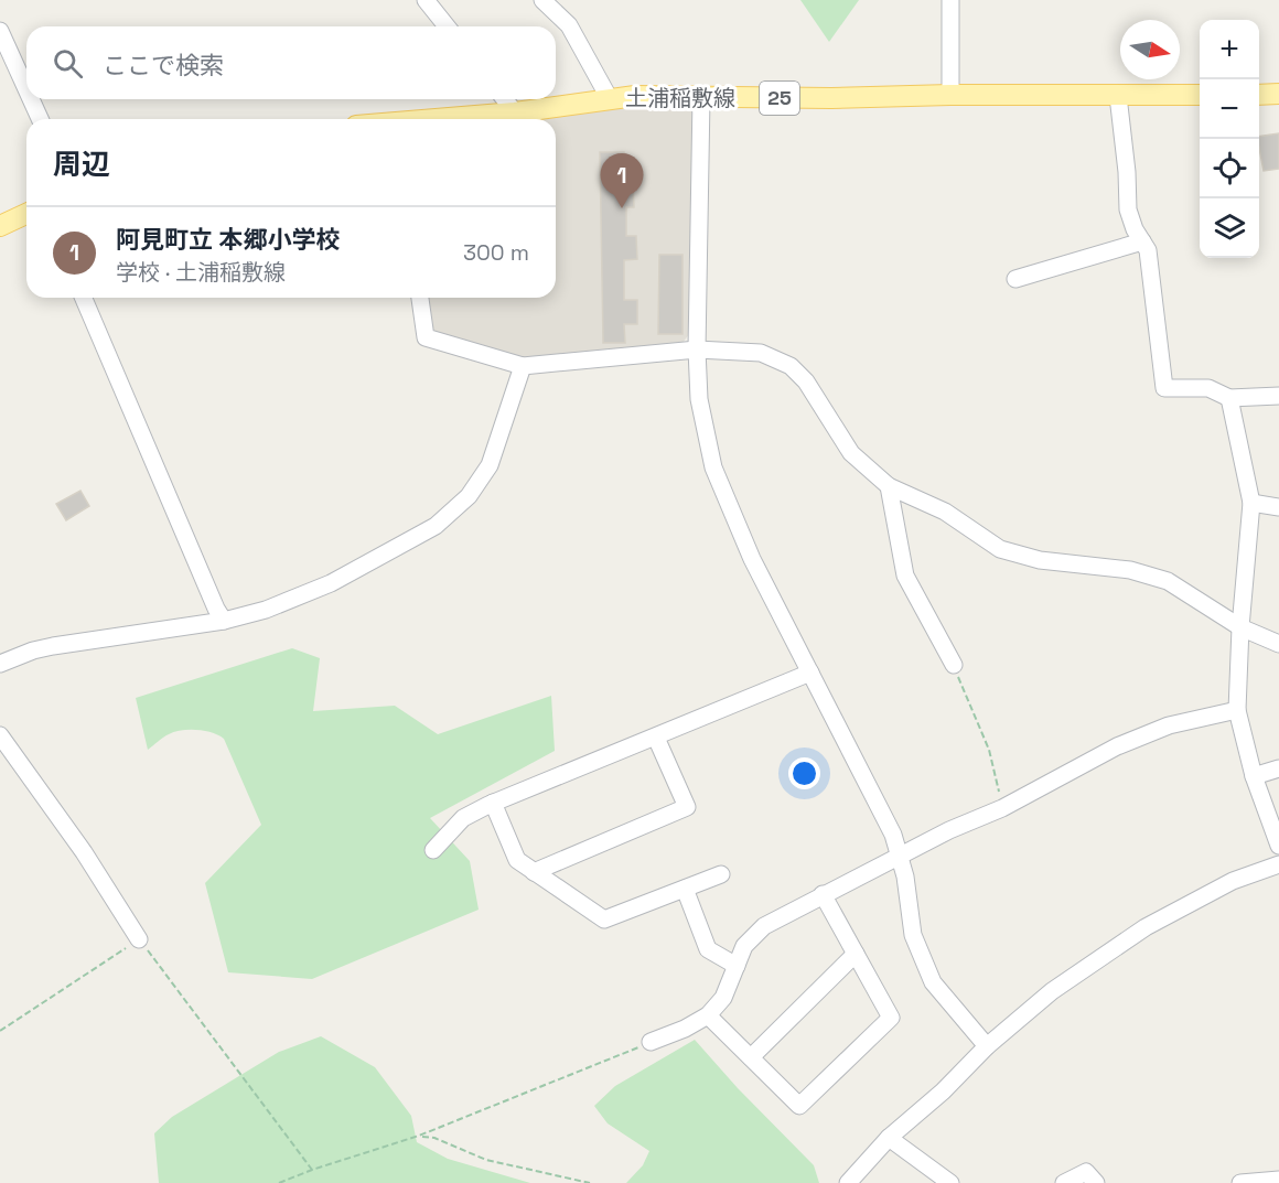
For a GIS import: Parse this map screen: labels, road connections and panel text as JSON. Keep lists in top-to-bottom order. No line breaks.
{"streets":{"main road":["土浦稲敷線","25"]},"north":"right","page":{"map_buttons":["+","−"],"search":"ここで検索","heading":"周辺","pins":"1","list":[{"mark":"1","name":"阿見町立 本郷小学校","note":"学校 · 土浦稲敷線","value":"300 m"}]}}
